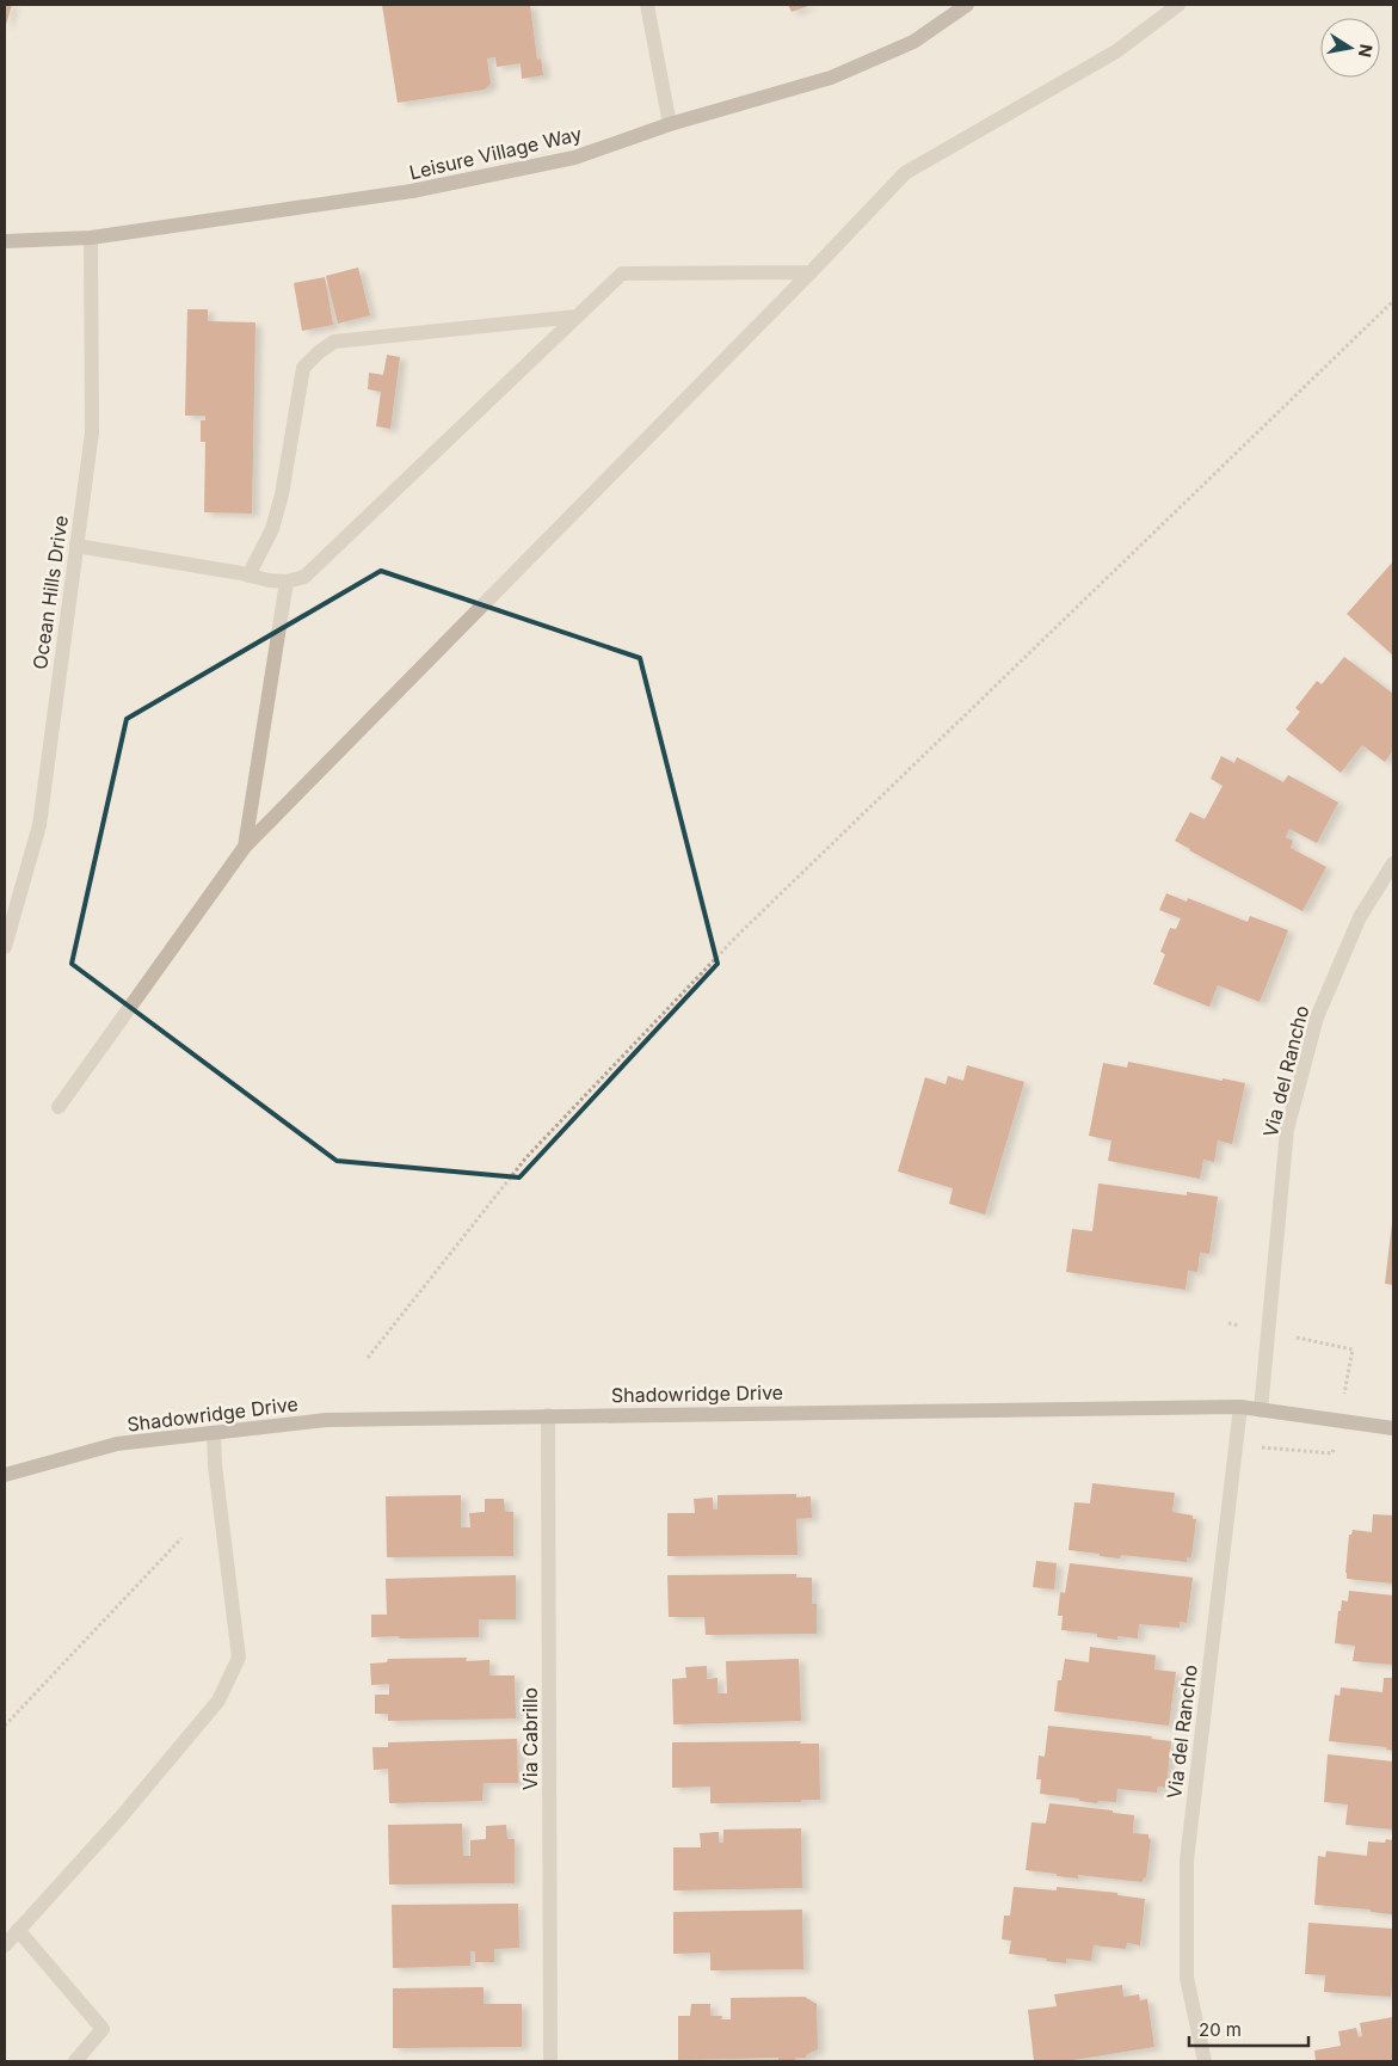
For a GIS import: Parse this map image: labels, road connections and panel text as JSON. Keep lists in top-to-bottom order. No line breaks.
{"streets":{"street":["Leisure Village Way","Ocean Hills Drive","Via del Rancho","Shadowridge Drive","Via Cabrillo"]},"crossings":[["Leisure Village Way","Ocean Hills Drive"],["Via del Rancho","Shadowridge Drive"],["Shadowridge Drive","Via Cabrillo"]],"scale_bar":"20 m","north":"right"}
